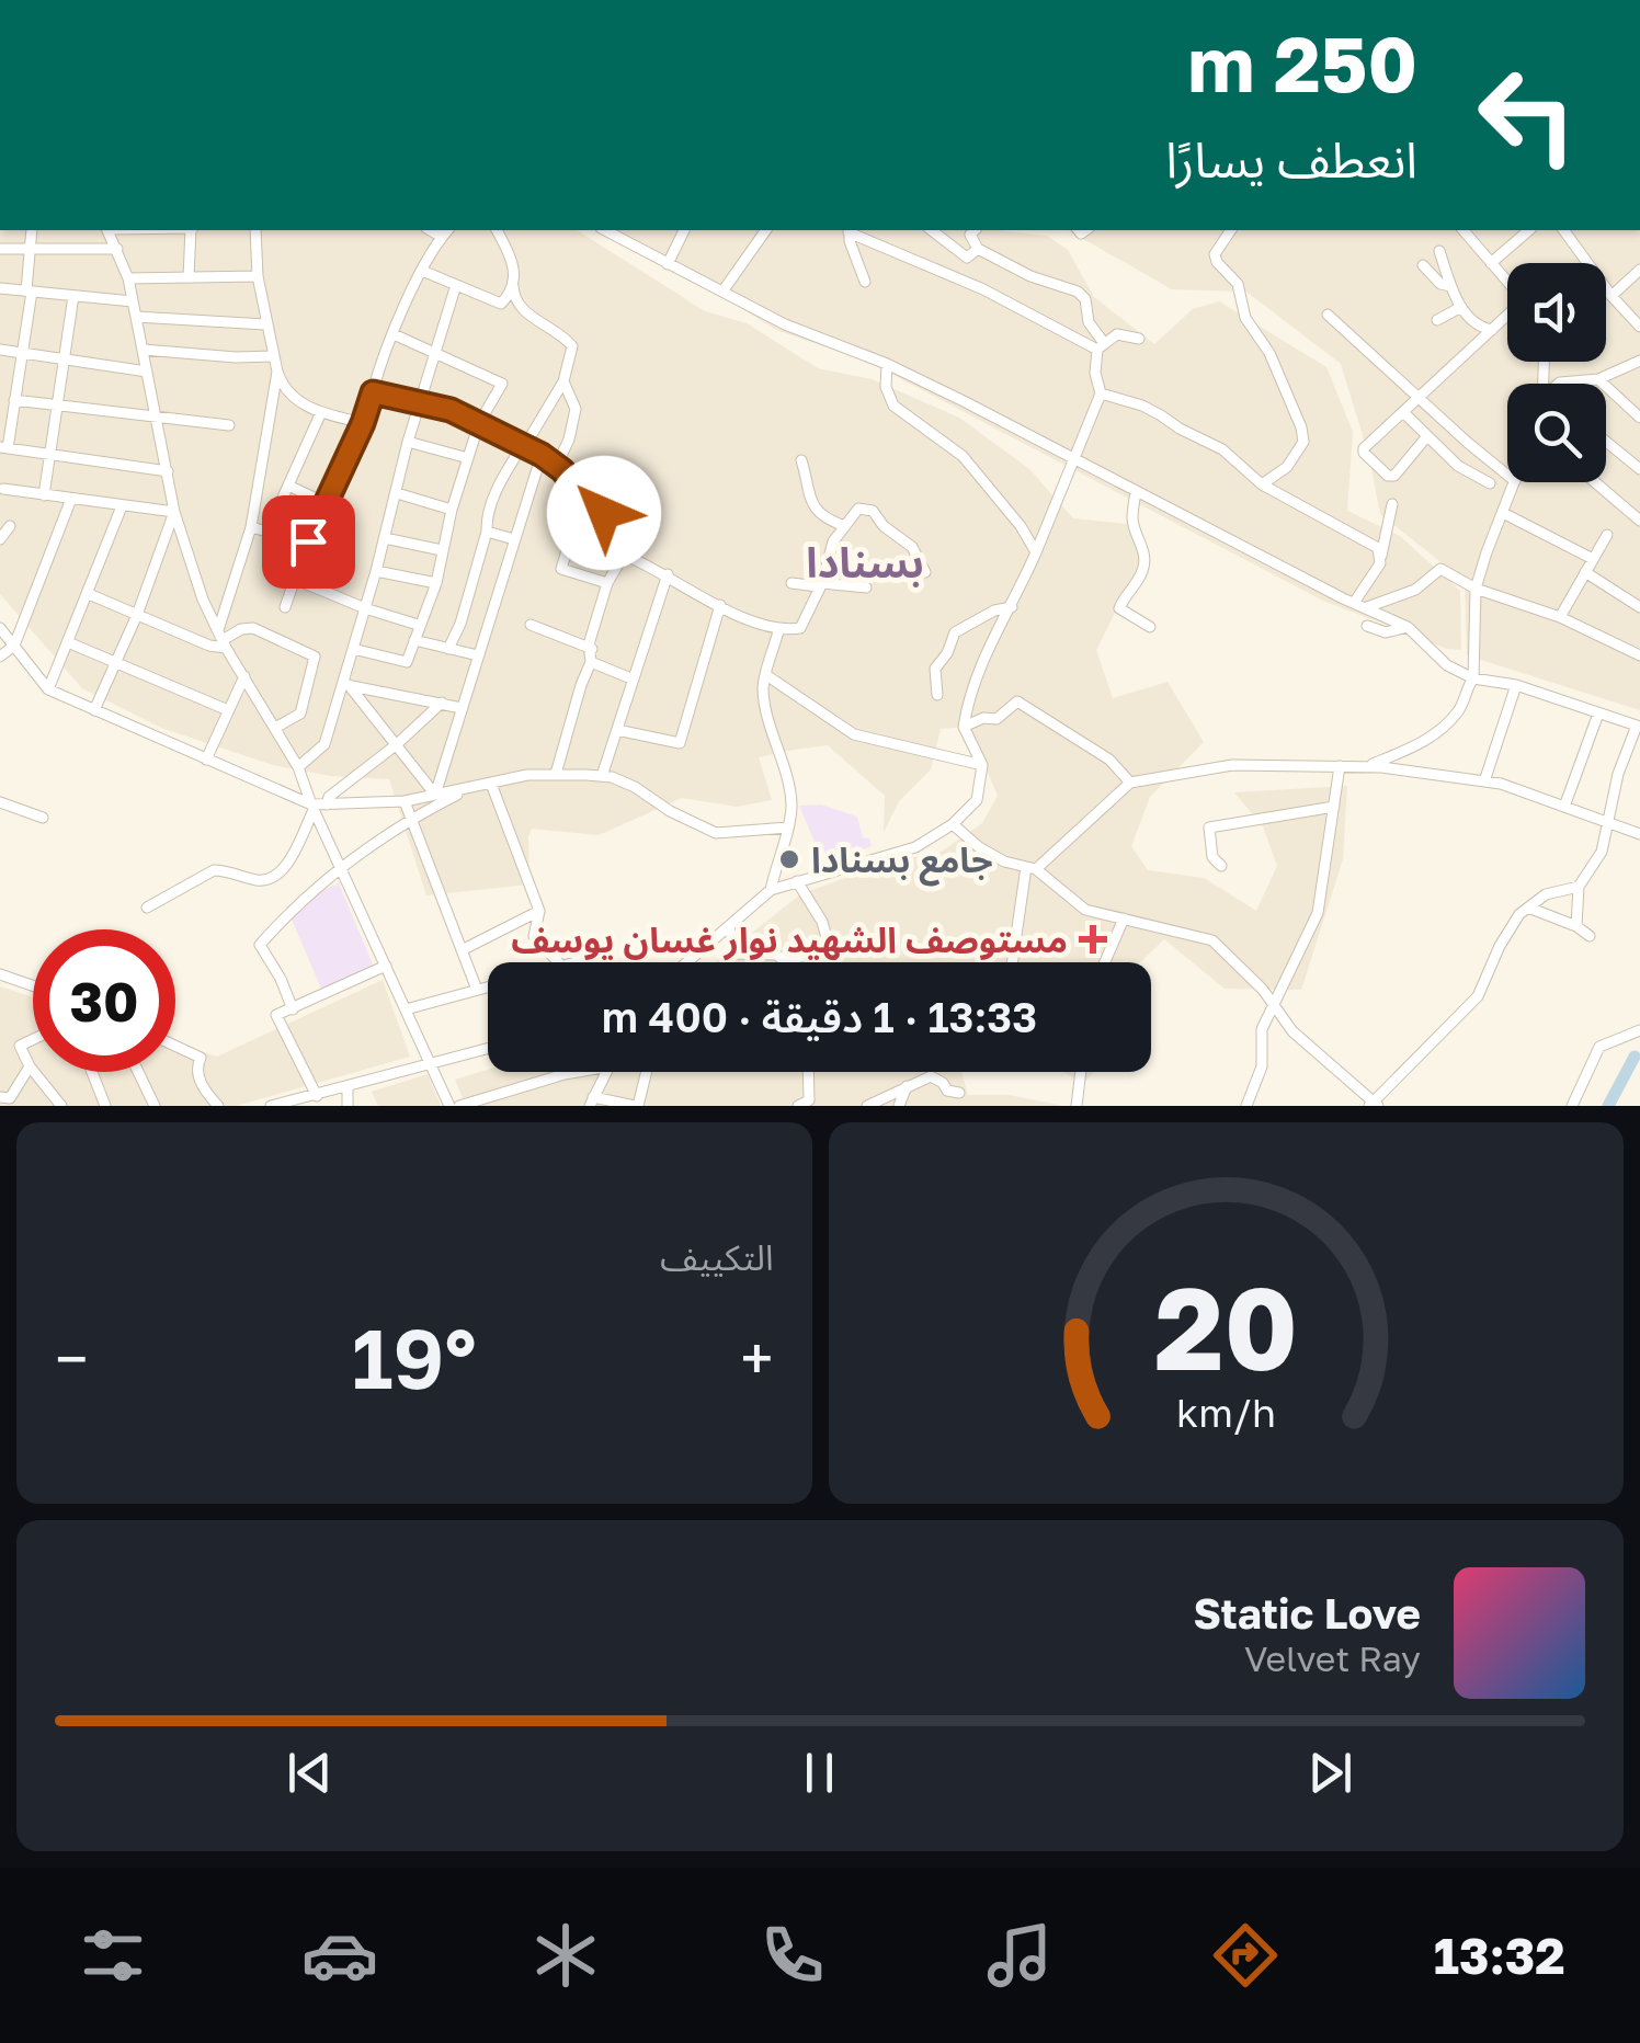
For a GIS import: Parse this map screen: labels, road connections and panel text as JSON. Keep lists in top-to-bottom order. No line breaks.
{"districts":["بسنادا"],"places":{"other":["جامع بسنادا"],"health":["مستوصف الشهيد نوار غسان يوسف"]},"page":{"turn":["250 m","انعطف يسارًا"],"limit":"30","trip":"13:33 · 1 دقيقة · 400 m","tile":"التكييف","heat":["−","19°","+"],"song":["Static Love","Velvet Ray"],"tabs":"13:32","gauge":["20","km/h"]}}
